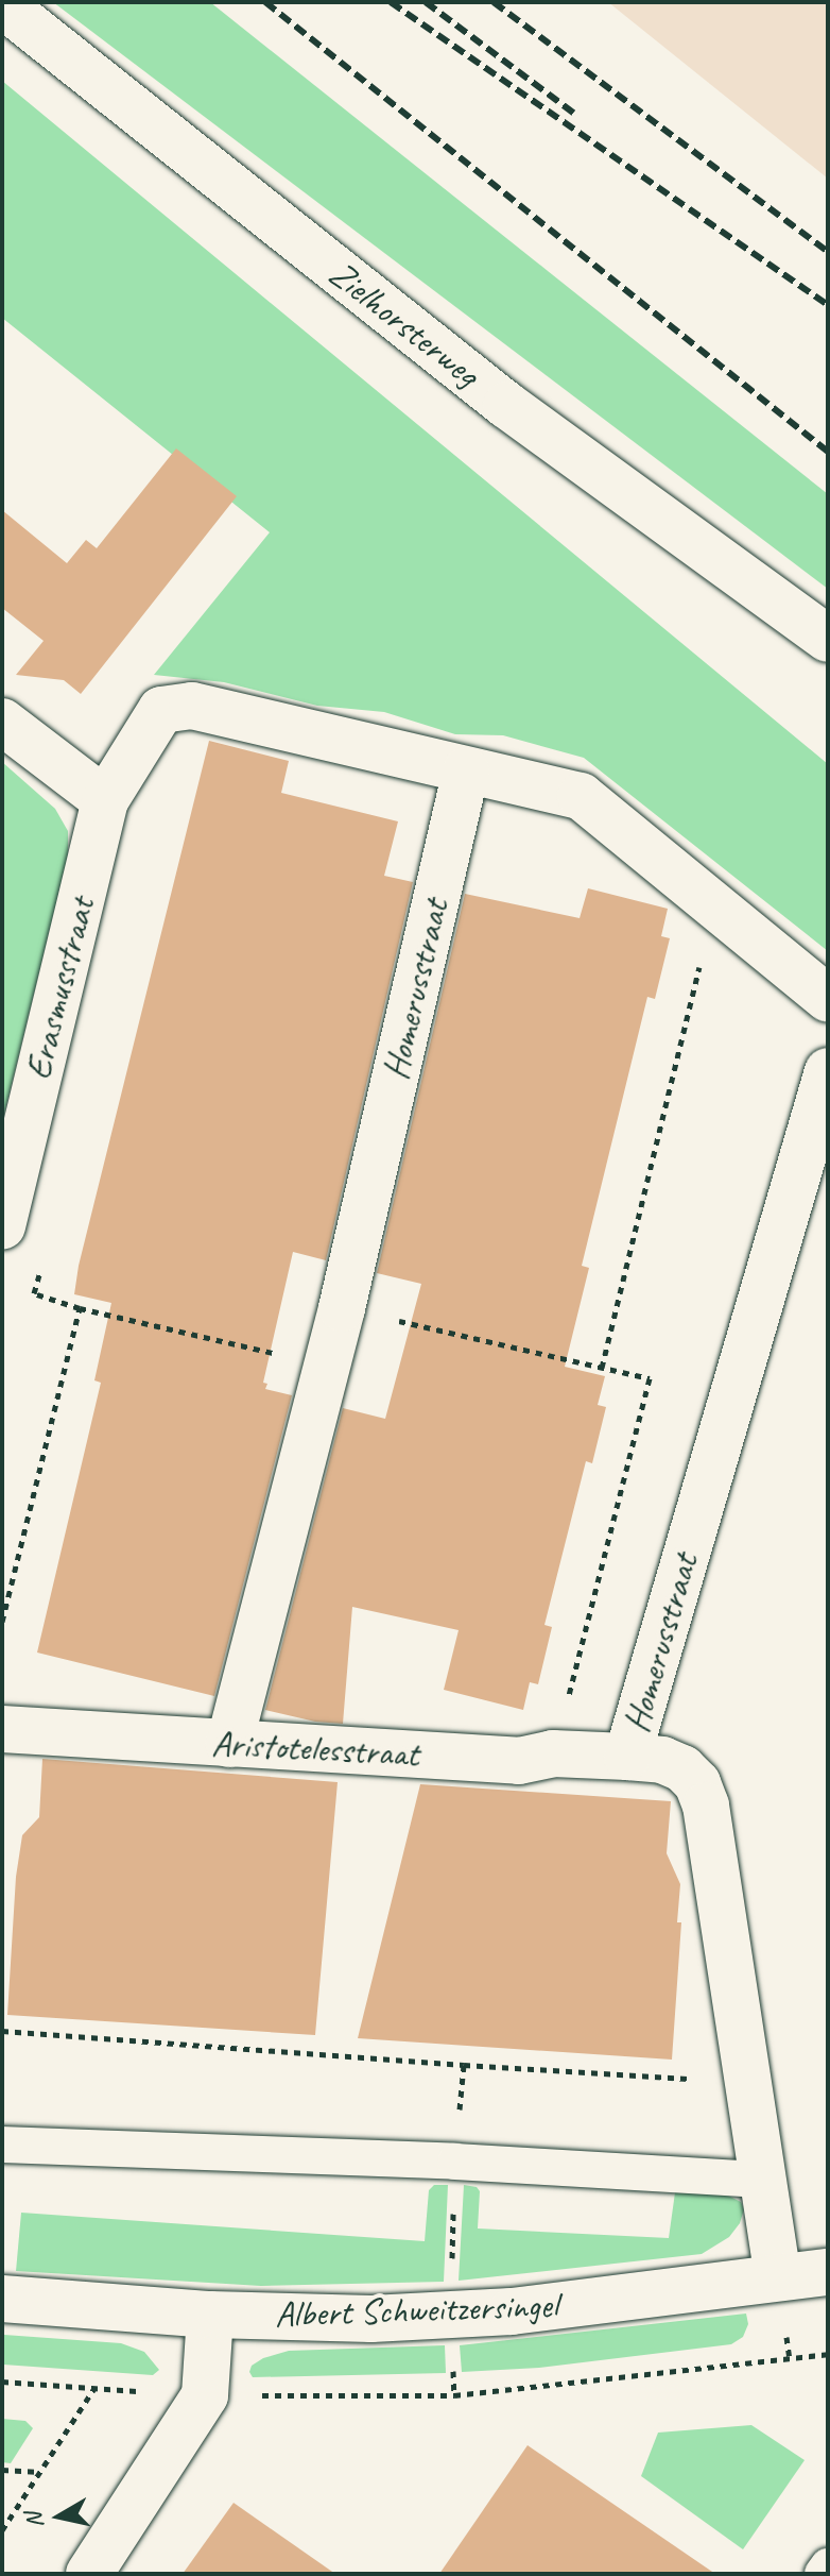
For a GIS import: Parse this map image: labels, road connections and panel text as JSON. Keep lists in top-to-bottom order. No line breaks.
{"streets":{"street":["Zielhorsterweg","Erasmusstraat","Homerusstraat","Aristotelesstraat","Albert Schweitzersingel"]},"crossings":[["Erasmusstraat","Homerusstraat"],["Homerusstraat","Aristotelesstraat"],["Homerusstraat","Albert Schweitzersingel"]],"north":"left"}
